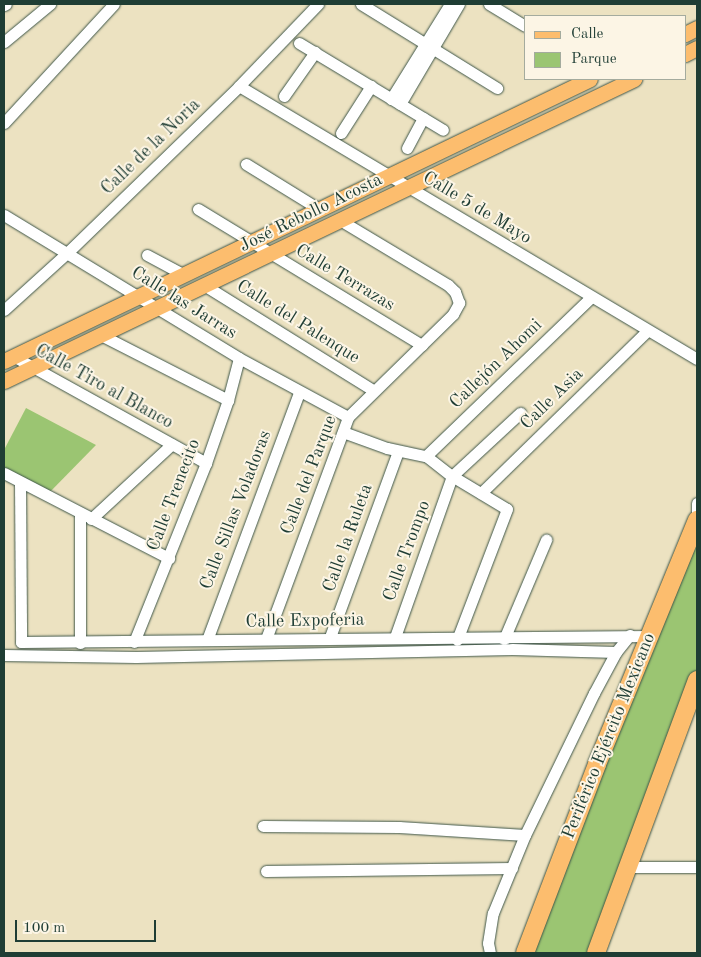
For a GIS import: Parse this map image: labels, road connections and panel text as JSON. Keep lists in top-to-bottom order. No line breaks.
{"streets":{"highway":["Periférico Ejército Mexicano"],"main road":["José Rebollo Acosta"],"street":["Calle de la Noria","Calle 5 de Mayo","Calle Terrazas","Calle las Jarras","Calle del Palenque","Callejón Ahomi","Calle Tiro al Blanco","Calle Asia","Calle del Parque","Calle Trenecito","Calle Sillas Voladoras","Calle la Ruleta","Calle Trompo","Calle Expoferia"]},"crossings":[["Calle de la Noria","Calle 5 de Mayo"],["Calle de la Noria","Calle las Jarras"],["Calle 5 de Mayo","José Rebollo Acosta"],["Calle 5 de Mayo","Callejón Ahomi"],["Calle 5 de Mayo","Calle Asia"],["José Rebollo Acosta","Calle Terrazas"],["José Rebollo Acosta","Calle las Jarras"],["José Rebollo Acosta","Calle del Palenque"],["José Rebollo Acosta","Calle Tiro al Blanco"],["José Rebollo Acosta","Calle del Parque"],["Calle Terrazas","Calle del Parque"],["Calle las Jarras","Calle del Parque"],["Calle las Jarras","Calle Trenecito"],["Calle las Jarras","Calle Sillas Voladoras"],["Calle del Palenque","Calle del Parque"],["Calle Tiro al Blanco","Calle Trenecito"],["Calle del Parque","Calle Expoferia"],["Calle Trenecito","Calle Expoferia"],["Calle Sillas Voladoras","Calle Expoferia"],["Calle la Ruleta","Calle Expoferia"],["Calle Trompo","Calle Expoferia"],["Calle Expoferia","Periférico Ejército Mexicano"]],"legend":["Calle","Parque"],"scale_bar":"100 m"}
